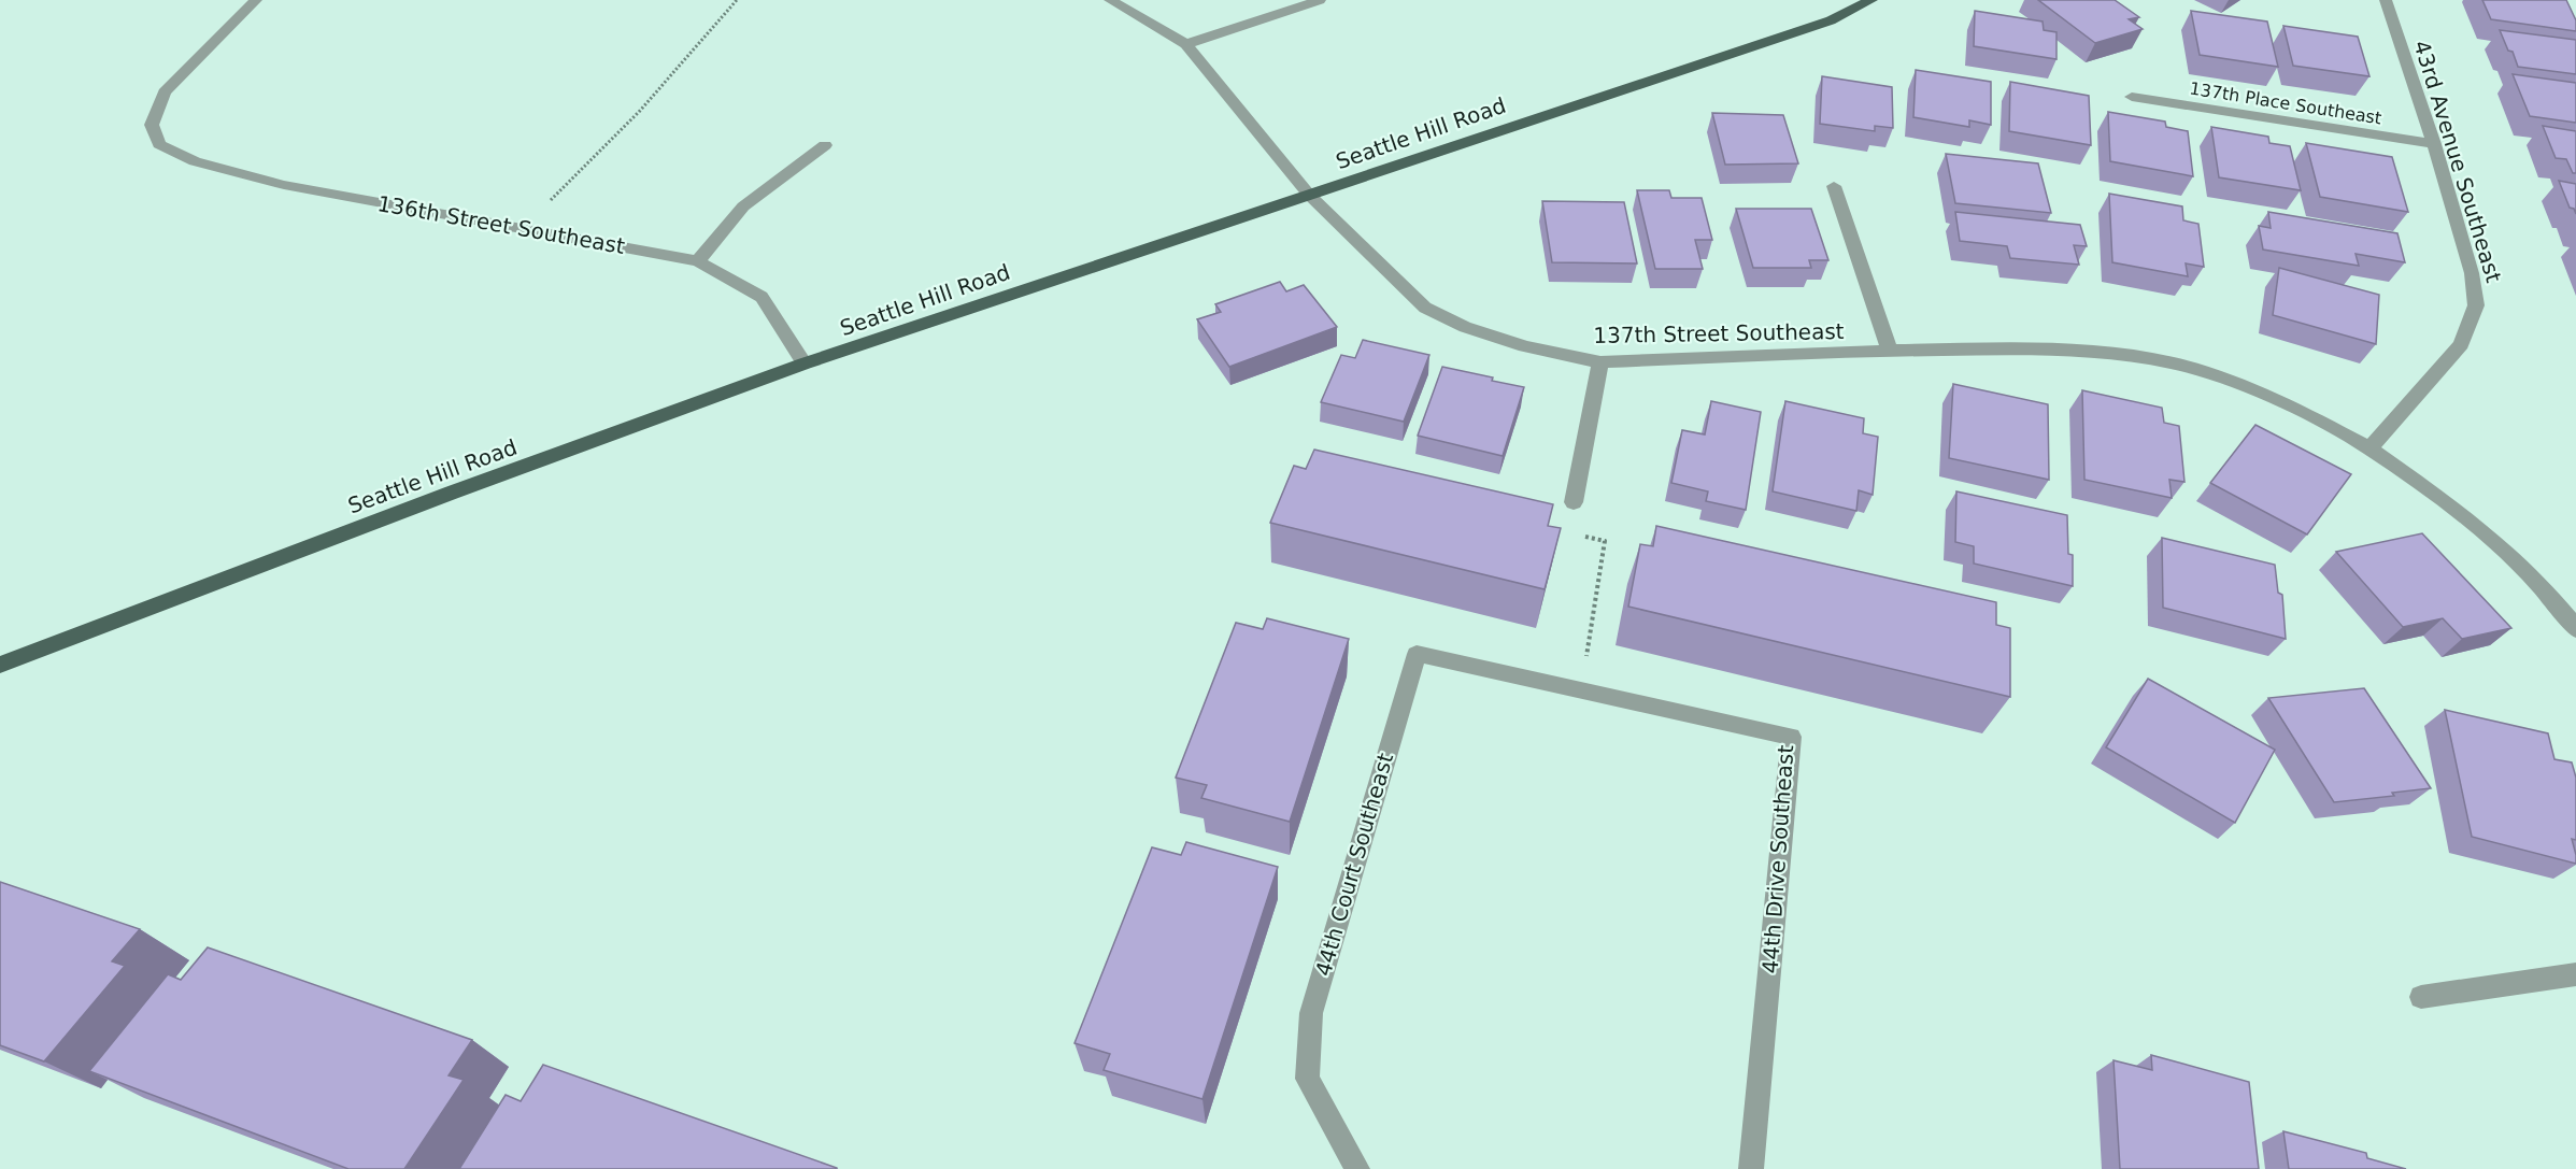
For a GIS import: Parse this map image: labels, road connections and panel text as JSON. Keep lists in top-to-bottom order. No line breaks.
{"streets":{"main road":["Seattle Hill Road"],"street":["137th Place Southeast","43rd Avenue Southeast","136th Street Southeast","137th Street Southeast","44th Drive Southeast","44th Court Southeast"]},"crossings":[["137th Place Southeast","43rd Avenue Southeast"],["Seattle Hill Road","136th Street Southeast"],["Seattle Hill Road","137th Street Southeast"],["43rd Avenue Southeast","137th Street Southeast"],["44th Drive Southeast","44th Court Southeast"]]}
